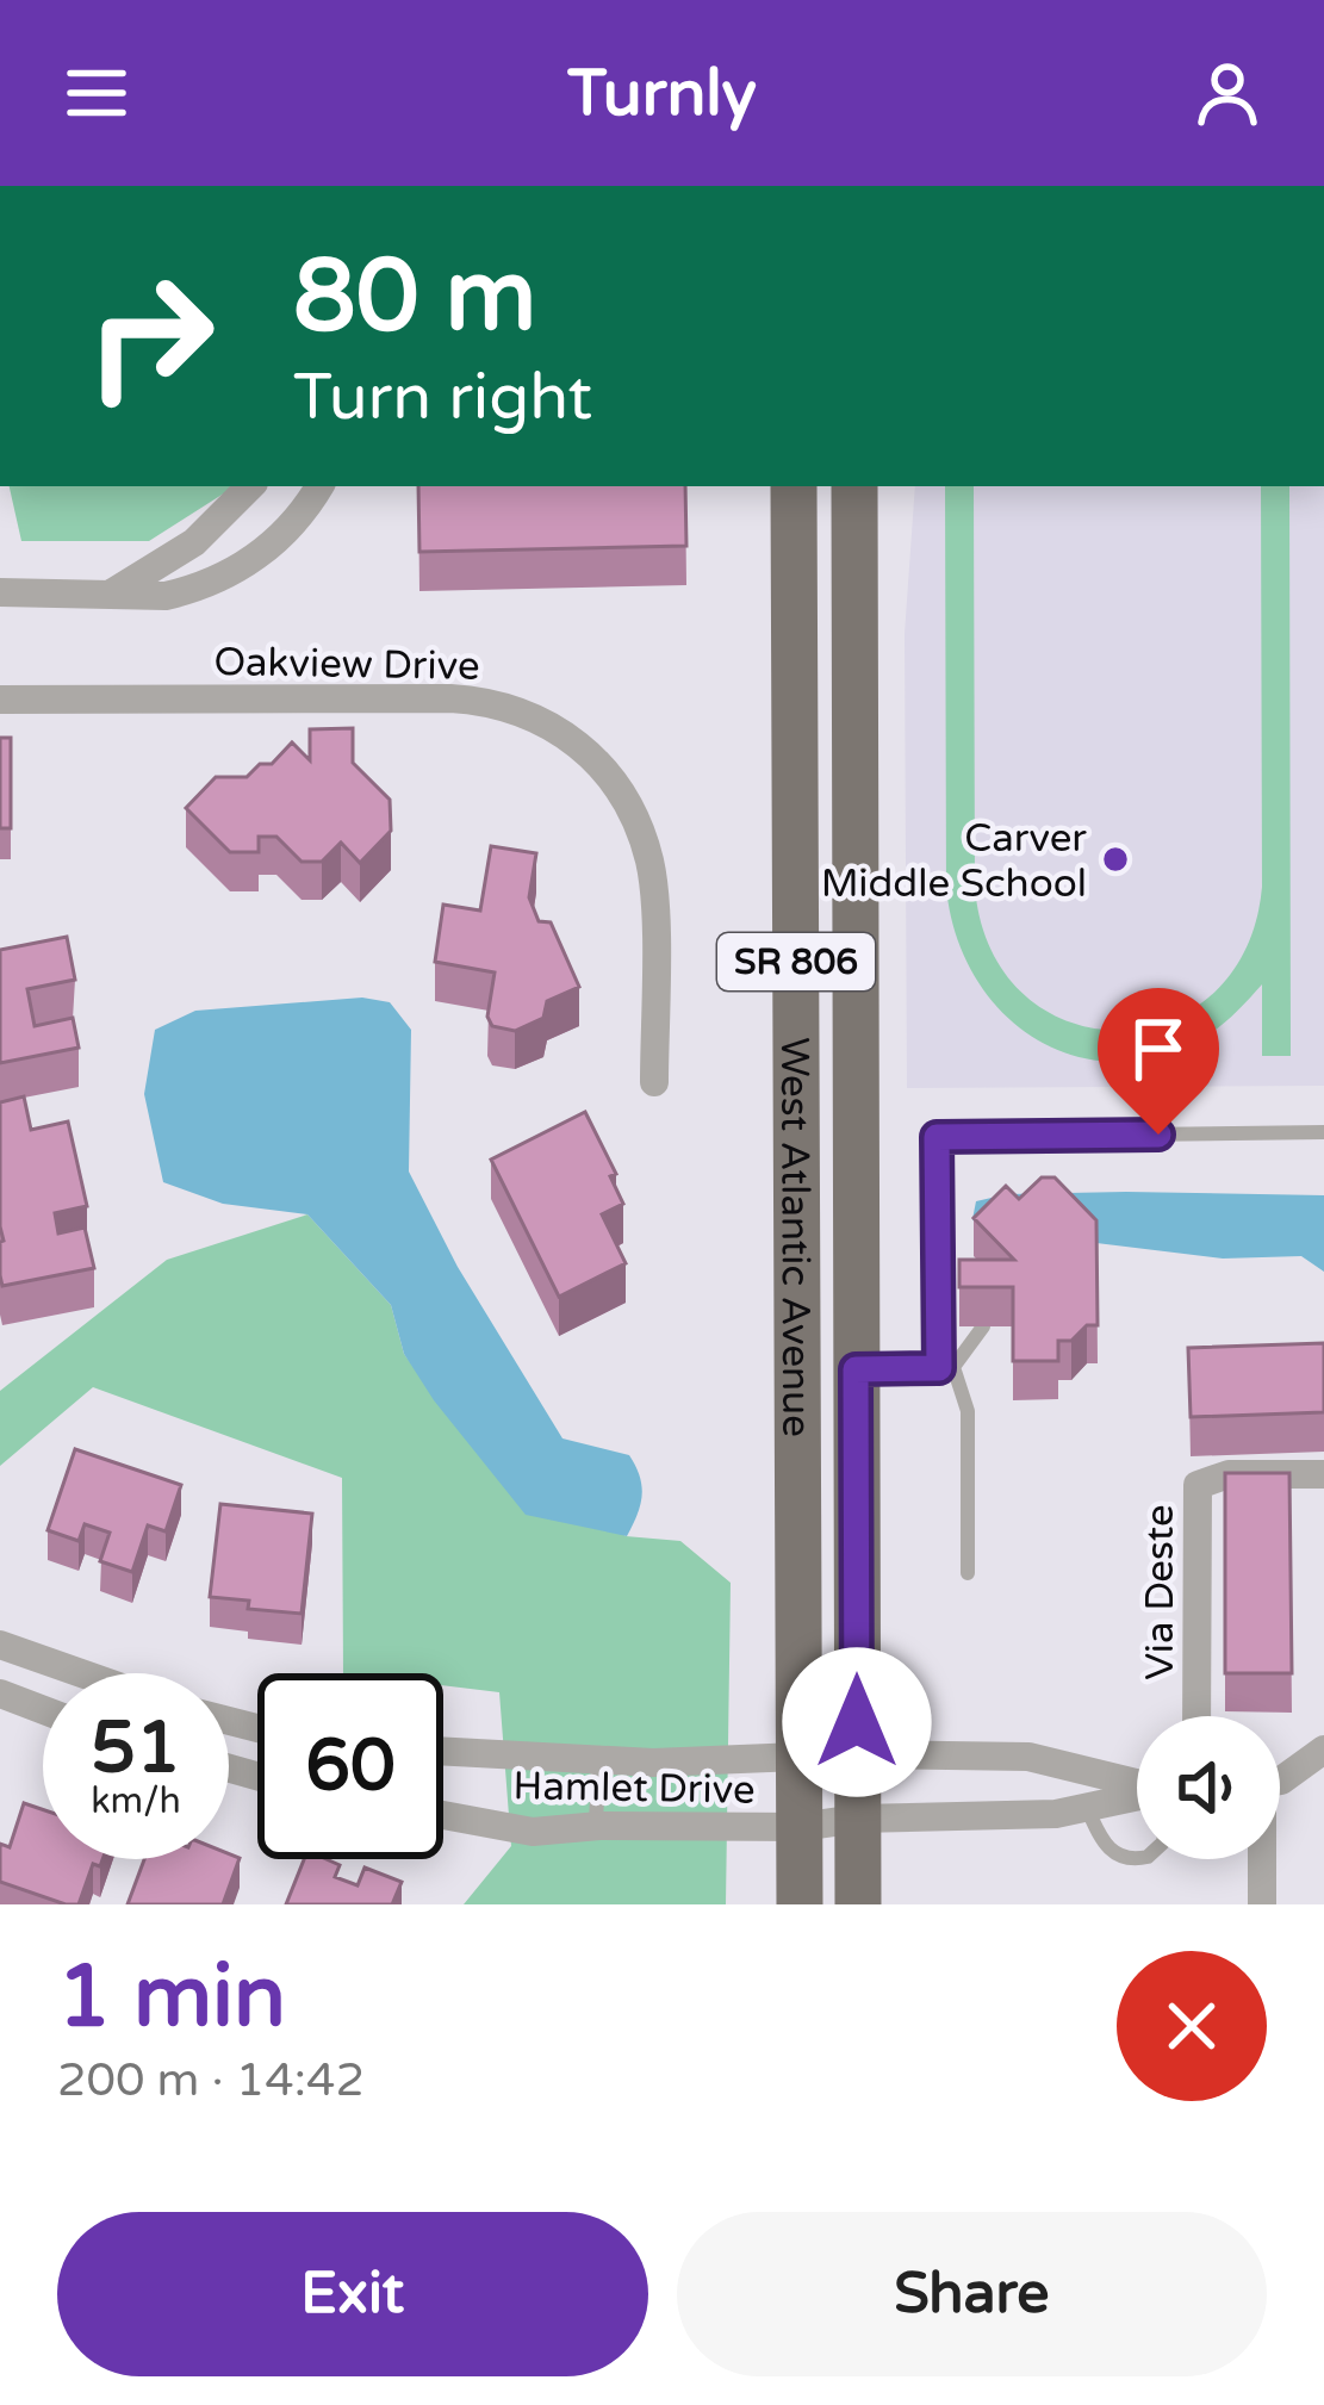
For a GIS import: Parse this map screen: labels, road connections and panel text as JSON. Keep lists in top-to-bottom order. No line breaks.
{"streets":{"main road":["SR 806","West Atlantic Avenue"],"street":["Oakview Drive","Via Deste","Hamlet Drive"]},"crossings":[["West Atlantic Avenue","Hamlet Drive"]],"places":["Carver Middle School"],"page":{"header":"Turnly","turn":["80 m","Turn right"],"speed":"51 km/h","limit":"60","heading":["1 min","200 m · 14:42"],"buttons":["Exit","Share"]}}
